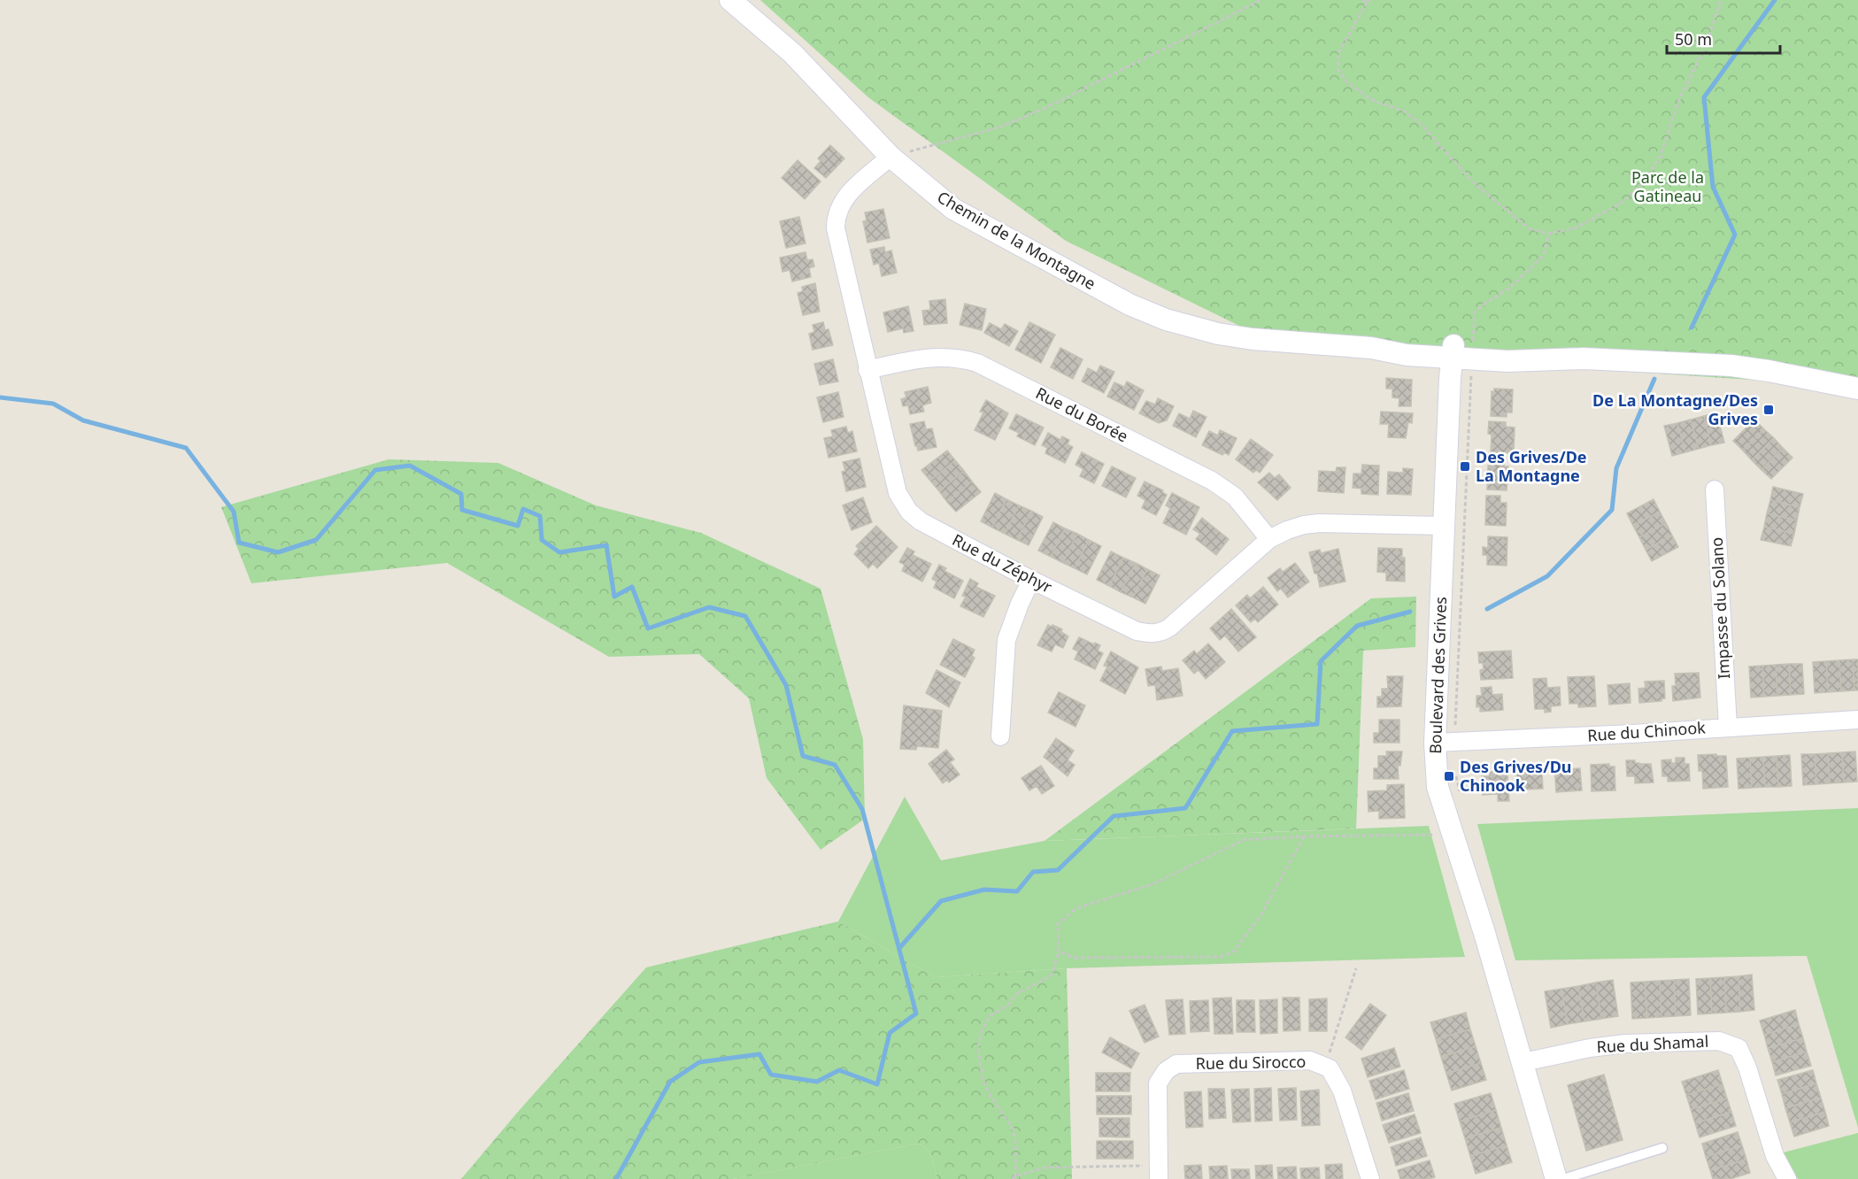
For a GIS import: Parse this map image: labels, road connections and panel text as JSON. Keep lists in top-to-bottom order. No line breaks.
{"streets":{"street":["Chemin de la Montagne","Rue du Borée","Rue du Zéphyr","Impasse du Solano","Boulevard des Grives","Rue du Chinook","Rue du Shamal","Rue du Sirocco"]},"crossings":[["Chemin de la Montagne","Rue du Zéphyr"],["Chemin de la Montagne","Boulevard des Grives"],["Rue du Borée","Rue du Zéphyr"],["Rue du Zéphyr","Boulevard des Grives"],["Impasse du Solano","Rue du Chinook"],["Boulevard des Grives","Rue du Chinook"],["Boulevard des Grives","Rue du Shamal"]],"parks":["Parc de la Gatineau"],"places":{"transit":["De La Montagne/Des Grives","Des Grives/De La Montagne","Des Grives/Du Chinook"]},"scale_bar":"50 m"}
